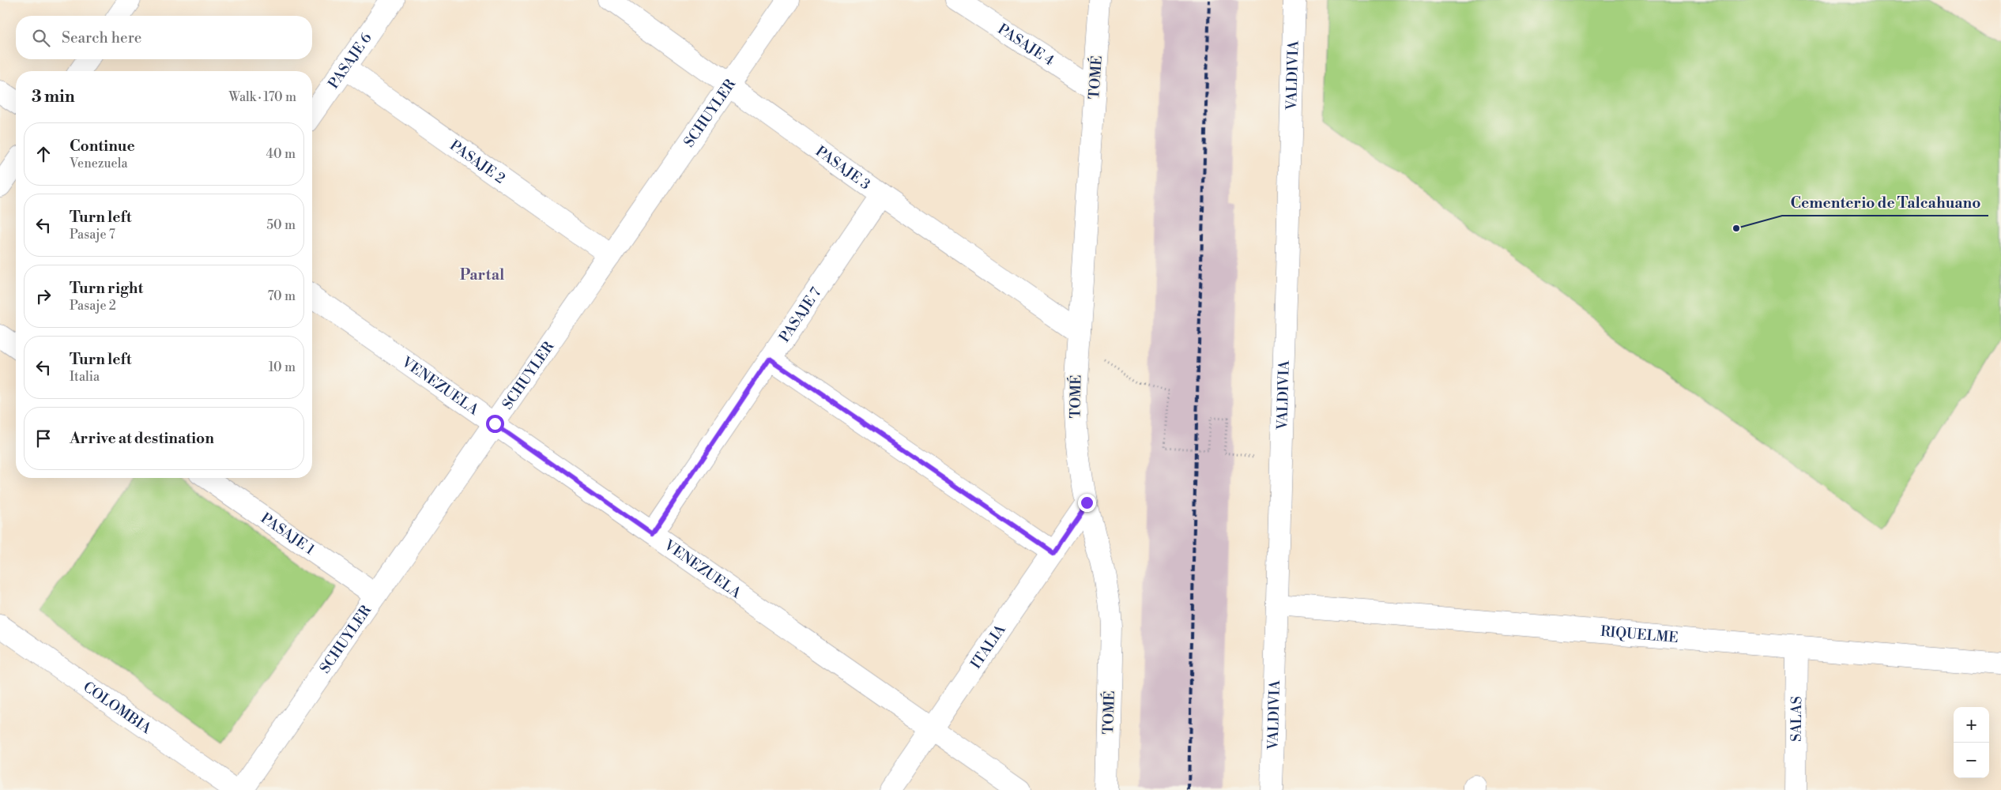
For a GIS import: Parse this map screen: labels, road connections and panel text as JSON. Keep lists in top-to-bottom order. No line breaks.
{"streets":{"street":["PASAJE 4","PASAJE 6","VALDIVIA","TOMÉ","SCHUYLER","PASAJE 2","PASAJE 3","PASAJE 7","VENEZUELA","PASAJE 1","RIQUELME","ITALIA","COLOMBIA","SALAS"]},"crossings":[["PASAJE 4","TOMÉ"],["PASAJE 6","PASAJE 2"],["VALDIVIA","RIQUELME"],["TOMÉ","PASAJE 3"],["TOMÉ","ITALIA"],["SCHUYLER","PASAJE 2"],["SCHUYLER","PASAJE 3"],["SCHUYLER","VENEZUELA"],["SCHUYLER","PASAJE 1"],["PASAJE 3","PASAJE 7"],["PASAJE 7","VENEZUELA"],["VENEZUELA","ITALIA"],["RIQUELME","SALAS"]],"districts":["Partal"],"places":["Cementerio de Talcahuano"],"page":{"search":"Search here","heading":["3 min","Walk · 170 m"],"list":[["Continue","Venezuela","40 m"],["Turn left","Pasaje 7","50 m"],["Turn right","Pasaje 2","70 m"],["Turn left","Italia","10 m"],"Arrive at destination"],"map_buttons":["+","−"]}}
